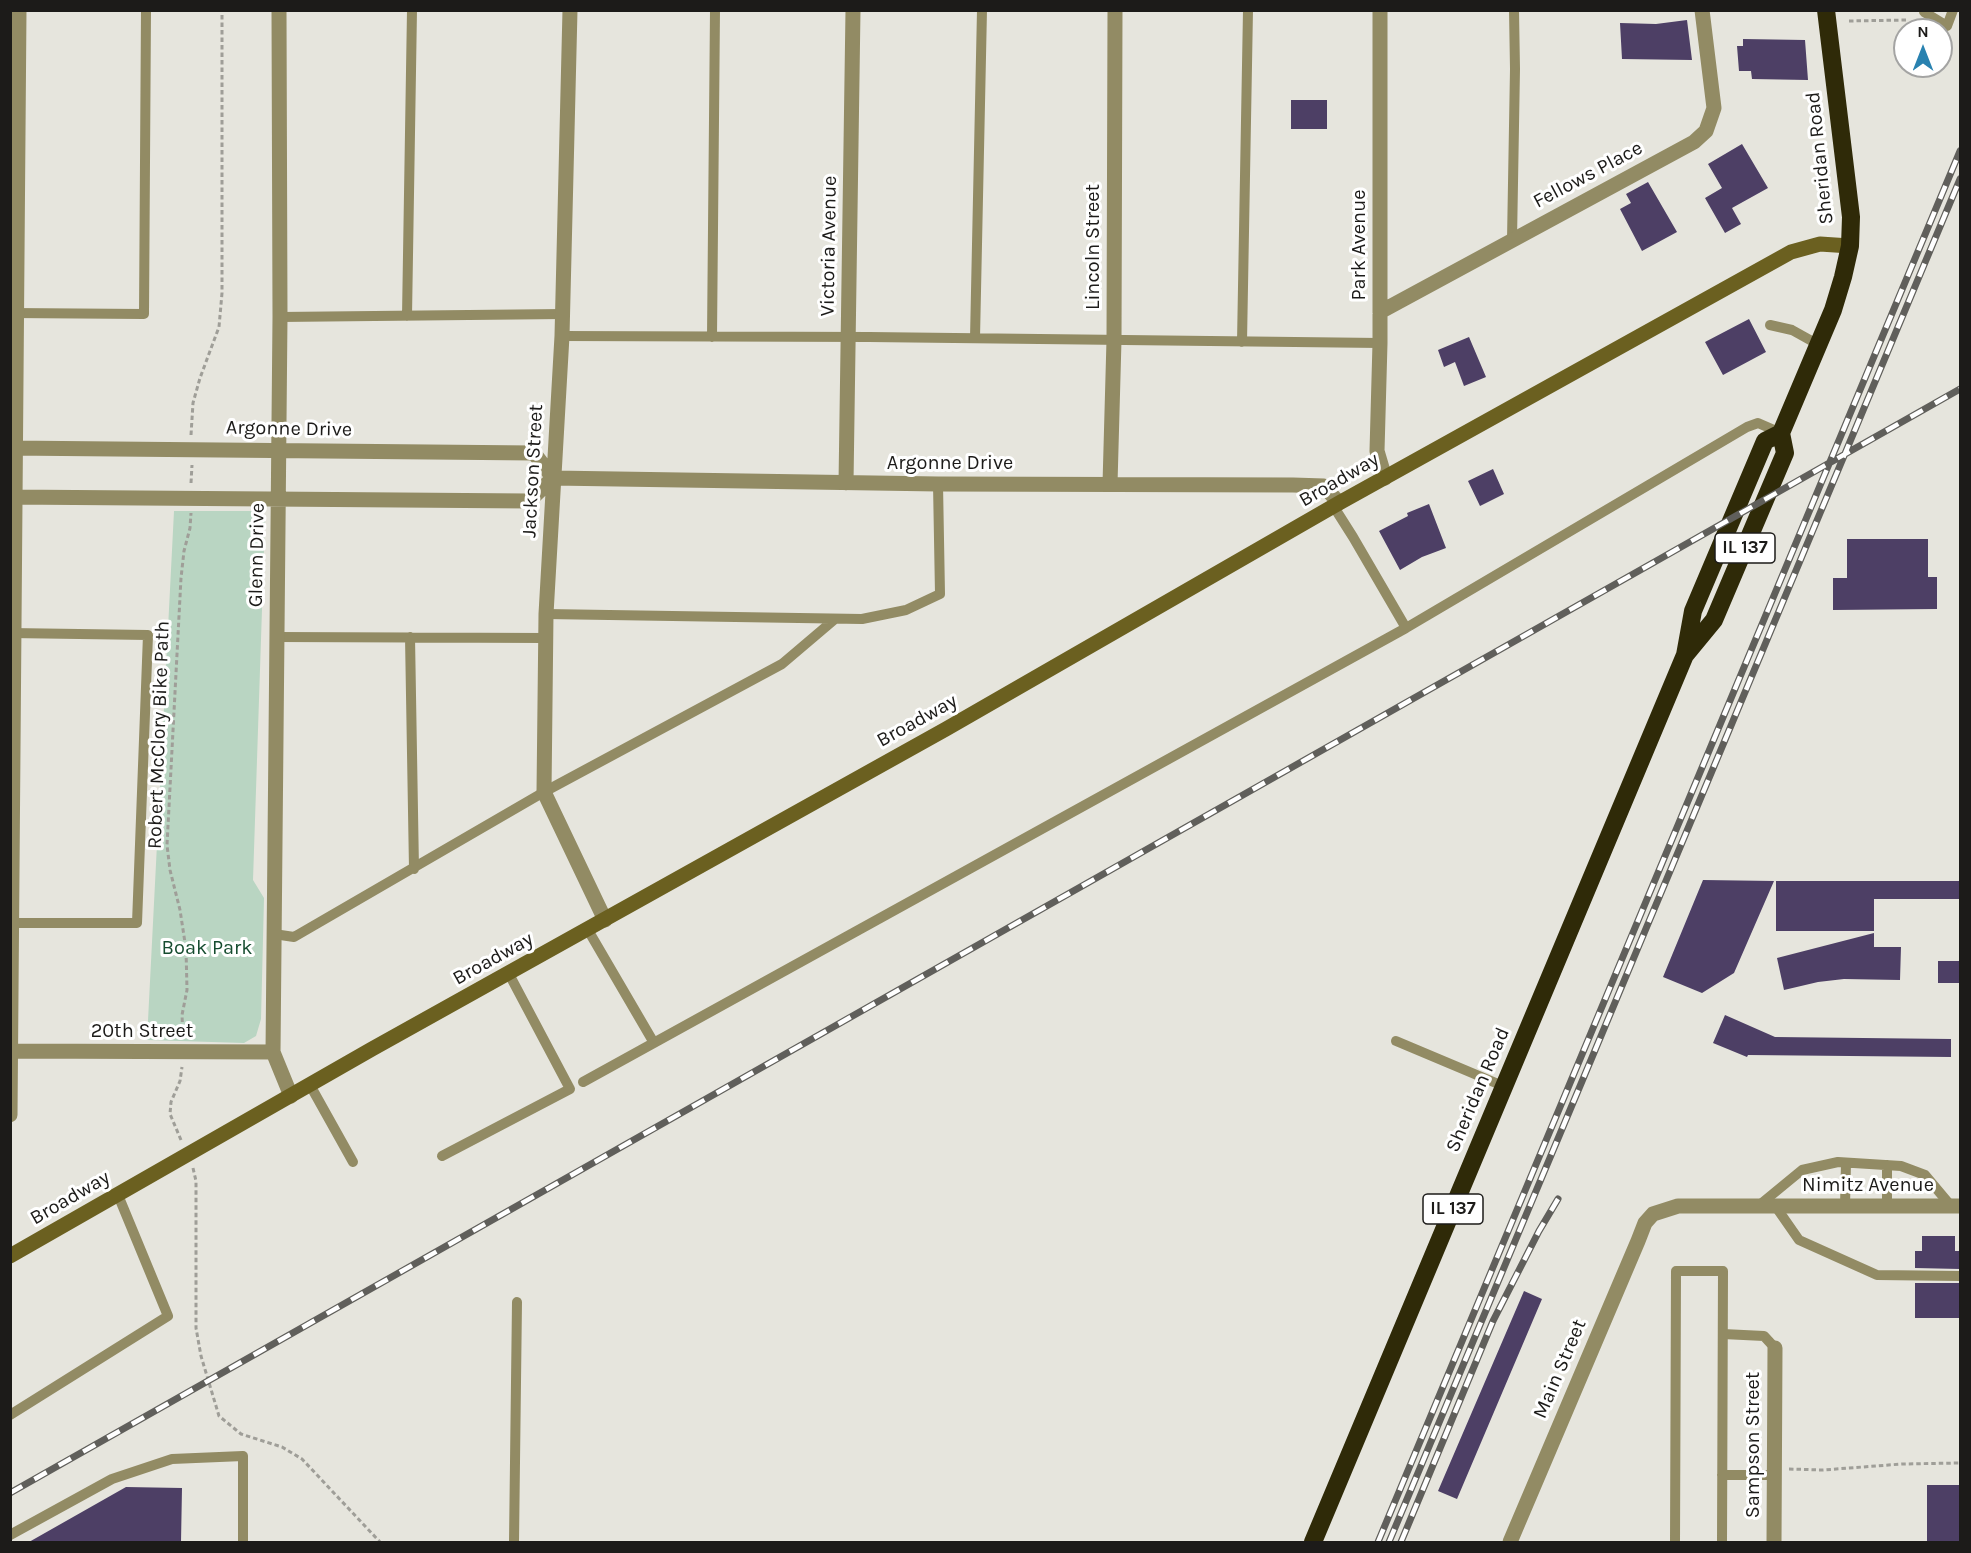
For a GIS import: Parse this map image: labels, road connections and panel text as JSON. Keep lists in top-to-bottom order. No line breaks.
{"streets":{"highway":["Sheridan Road","IL 137"],"street":["Fellows Place","Park Avenue","Victoria Avenue","Lincoln Street","Argonne Drive","Jackson Street","Broadway","Glenn Drive","20th Street","Nimitz Avenue","Main Street","Sampson Street"],"path":["Robert McClory Bike Path"]},"crossings":[["Sheridan Road","Broadway"],["Fellows Place","Park Avenue"],["Park Avenue","Broadway"],["Victoria Avenue","Argonne Drive"],["Lincoln Street","Argonne Drive"],["Argonne Drive","Jackson Street"],["Argonne Drive","Broadway"],["Argonne Drive","Glenn Drive"],["Jackson Street","Broadway"],["Broadway","Glenn Drive"],["Glenn Drive","20th Street"],["Nimitz Avenue","Main Street"]],"parks":["Boak Park"],"north":"top"}
